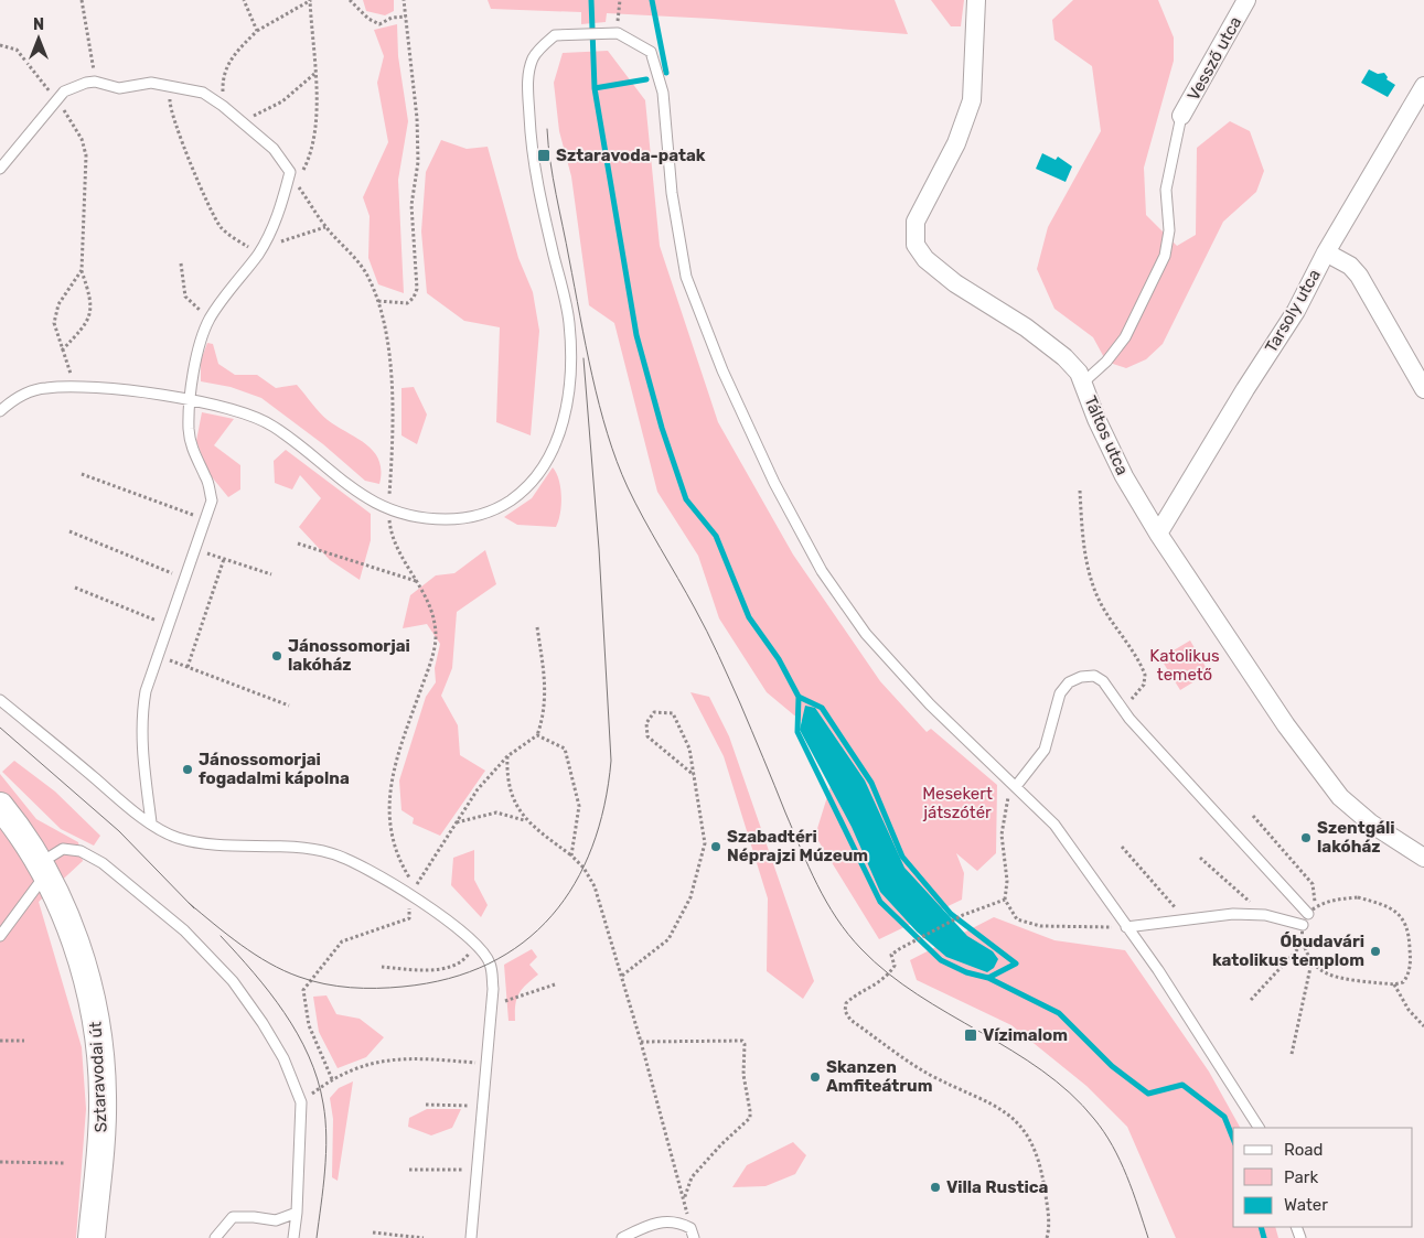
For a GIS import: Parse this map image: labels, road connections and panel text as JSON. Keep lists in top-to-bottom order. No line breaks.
{"streets":{"street":["Vessző utca","Tarsoly utca","Táltos utca","Sztaravodai út"]},"crossings":[["Tarsoly utca","Táltos utca"]],"parks":["Katolikus temető","Mesekert játszótér"],"places":{"transit":["Sztaravoda-patak","Vízimalom"],"other":["Jánossomorjai lakóház","Jánossomorjai fogadalmi kápolna","Szentgáli lakóház","Szabadtéri Néprajzi Múzeum","Óbudavári katolikus templom","Skanzen Amfiteátrum","Villa Rustica"]},"legend":["Road","Park","Water"],"north":"top"}
